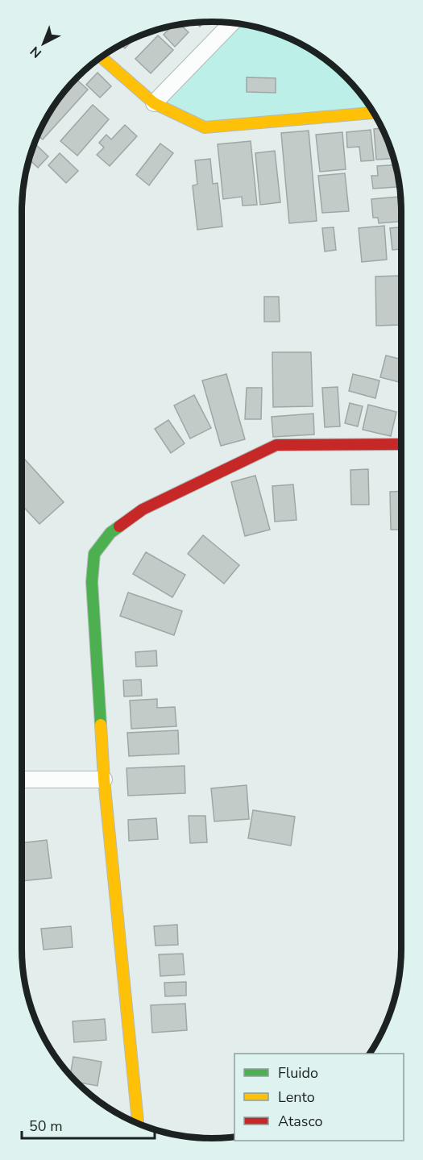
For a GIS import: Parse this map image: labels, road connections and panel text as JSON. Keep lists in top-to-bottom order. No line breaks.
{"legend":["Fluido","Lento","Atasco"],"scale_bar":"50 m","north":"bottom left"}
